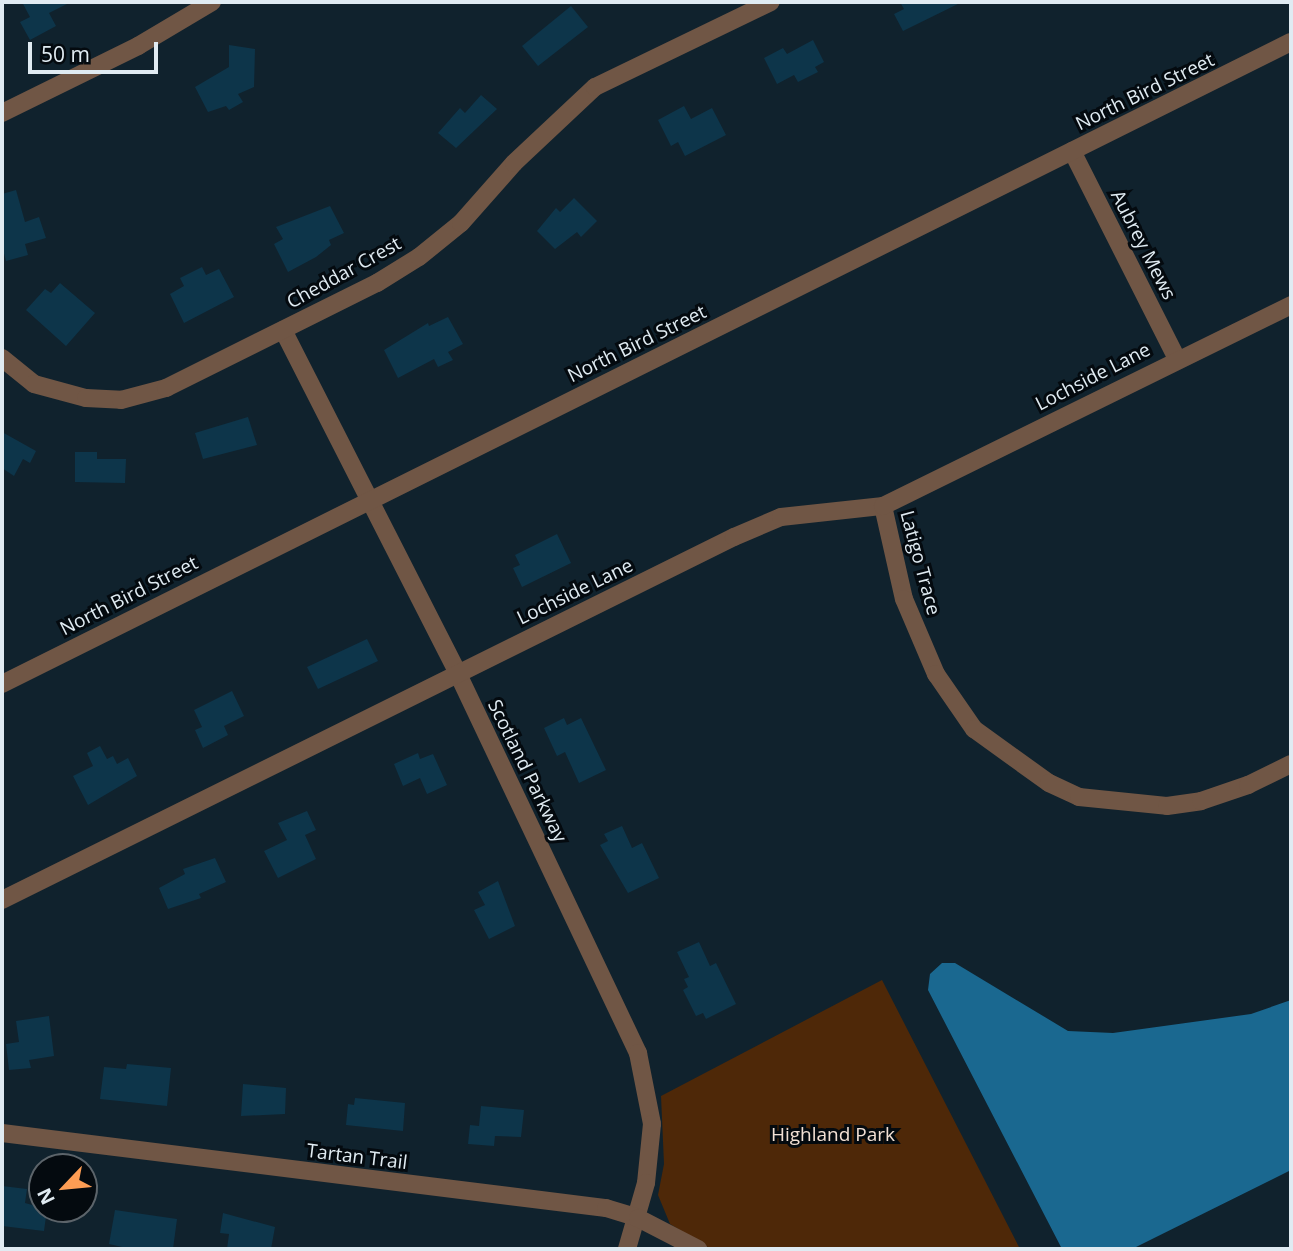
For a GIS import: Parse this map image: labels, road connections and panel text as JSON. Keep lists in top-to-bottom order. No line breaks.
{"streets":{"street":["North Bird Street","Aubrey Mews","Cheddar Crest","Lochside Lane","Latigo Trace","Scotland Parkway","Tartan Trail"]},"crossings":[["North Bird Street","Aubrey Mews"],["North Bird Street","Scotland Parkway"],["Aubrey Mews","Lochside Lane"],["Cheddar Crest","Scotland Parkway"],["Lochside Lane","Latigo Trace"],["Lochside Lane","Scotland Parkway"],["Scotland Parkway","Tartan Trail"]],"parks":["Highland Park"],"scale_bar":"50 m","north":"bottom left"}
